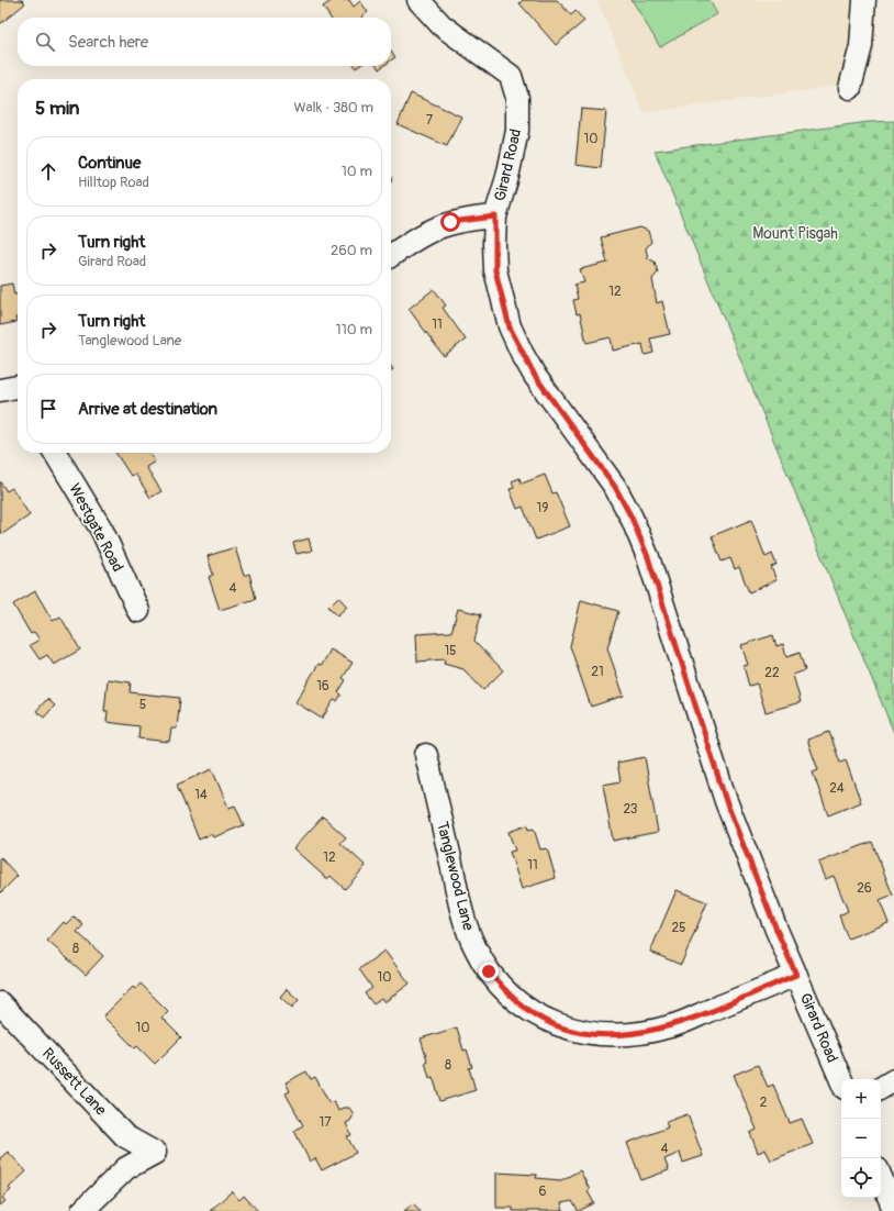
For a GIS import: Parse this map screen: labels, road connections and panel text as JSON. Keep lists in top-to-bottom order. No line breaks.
{"streets":{"street":["Girard Road","Westgate Road","Tanglewood Lane","Russett Lane"]},"crossings":[["Girard Road","Tanglewood Lane"]],"parks":["Mount Pisgah"],"house_numbers":["7","10","12","11","19","4","15","21","22","16","5","24","14","23","12","11","26","25","8","10","10","8","2","17","4","6"],"page":{"search":"Search here","heading":["5 min","Walk · 380 m"],"list":[["Continue","Hilltop Road","10 m"],["Turn right","Girard Road","260 m"],["Turn right","Tanglewood Lane","110 m"],"Arrive at destination"],"map_buttons":["+","−"]}}
